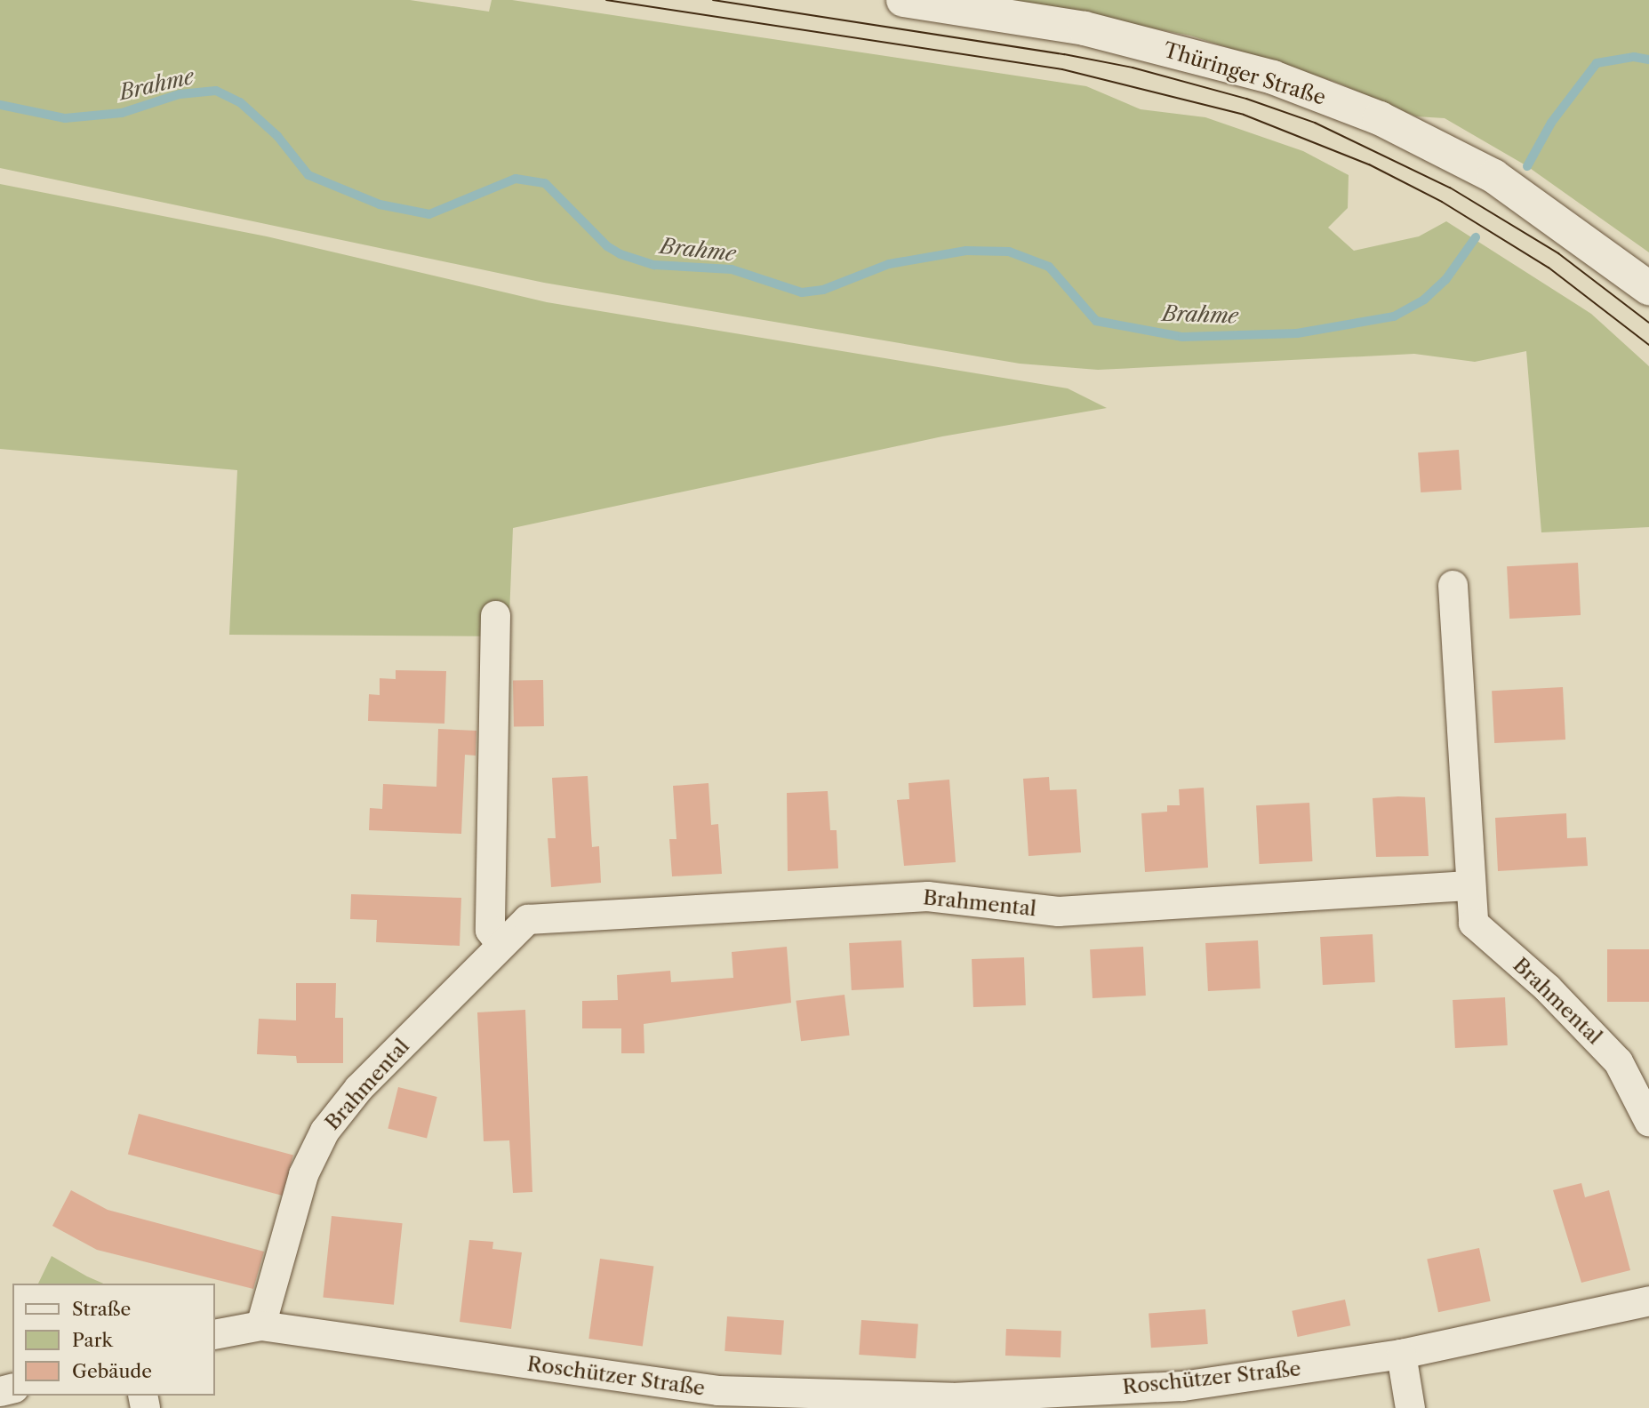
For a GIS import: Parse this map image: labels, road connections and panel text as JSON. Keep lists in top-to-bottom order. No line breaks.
{"streets":{"main road":["Thüringer Straße"],"street":["Brahmental","Roschützer Straße"]},"crossings":[["Brahmental","Roschützer Straße"]],"water":["Brahme"],"legend":["Straße","Park","Gebäude"]}
